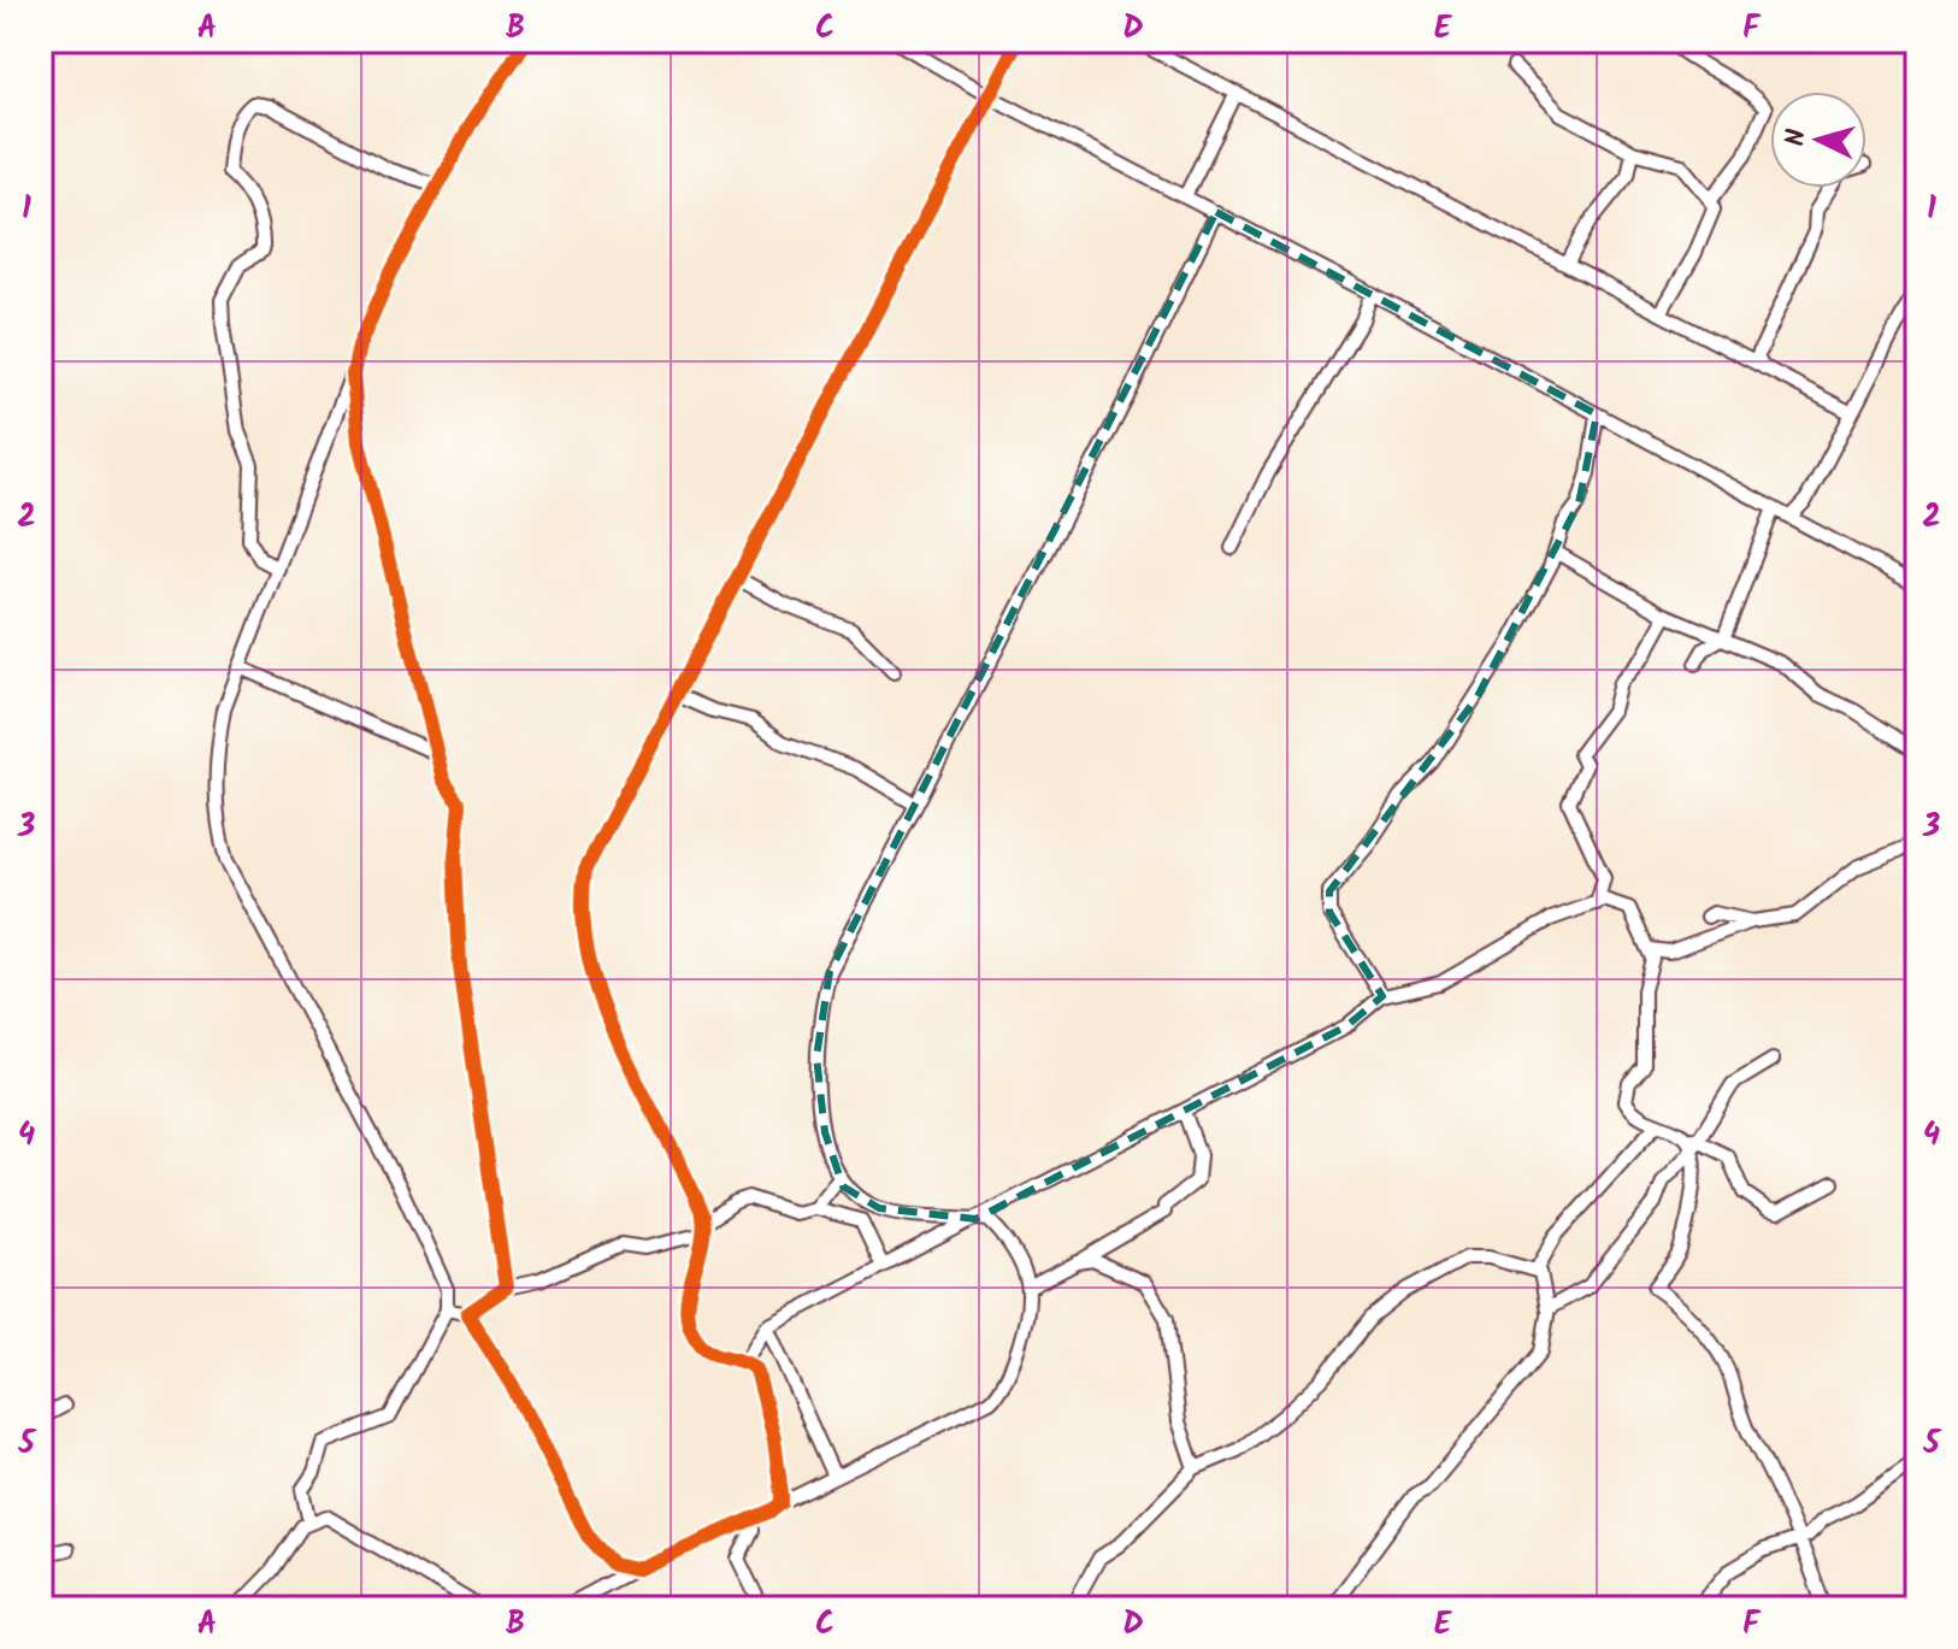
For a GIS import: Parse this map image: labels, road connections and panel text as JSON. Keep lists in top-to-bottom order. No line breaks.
{"north":"left","grid":{"columns":["A","B","C","D","E","F"],"rows":["1","2","3","4","5"]}}
